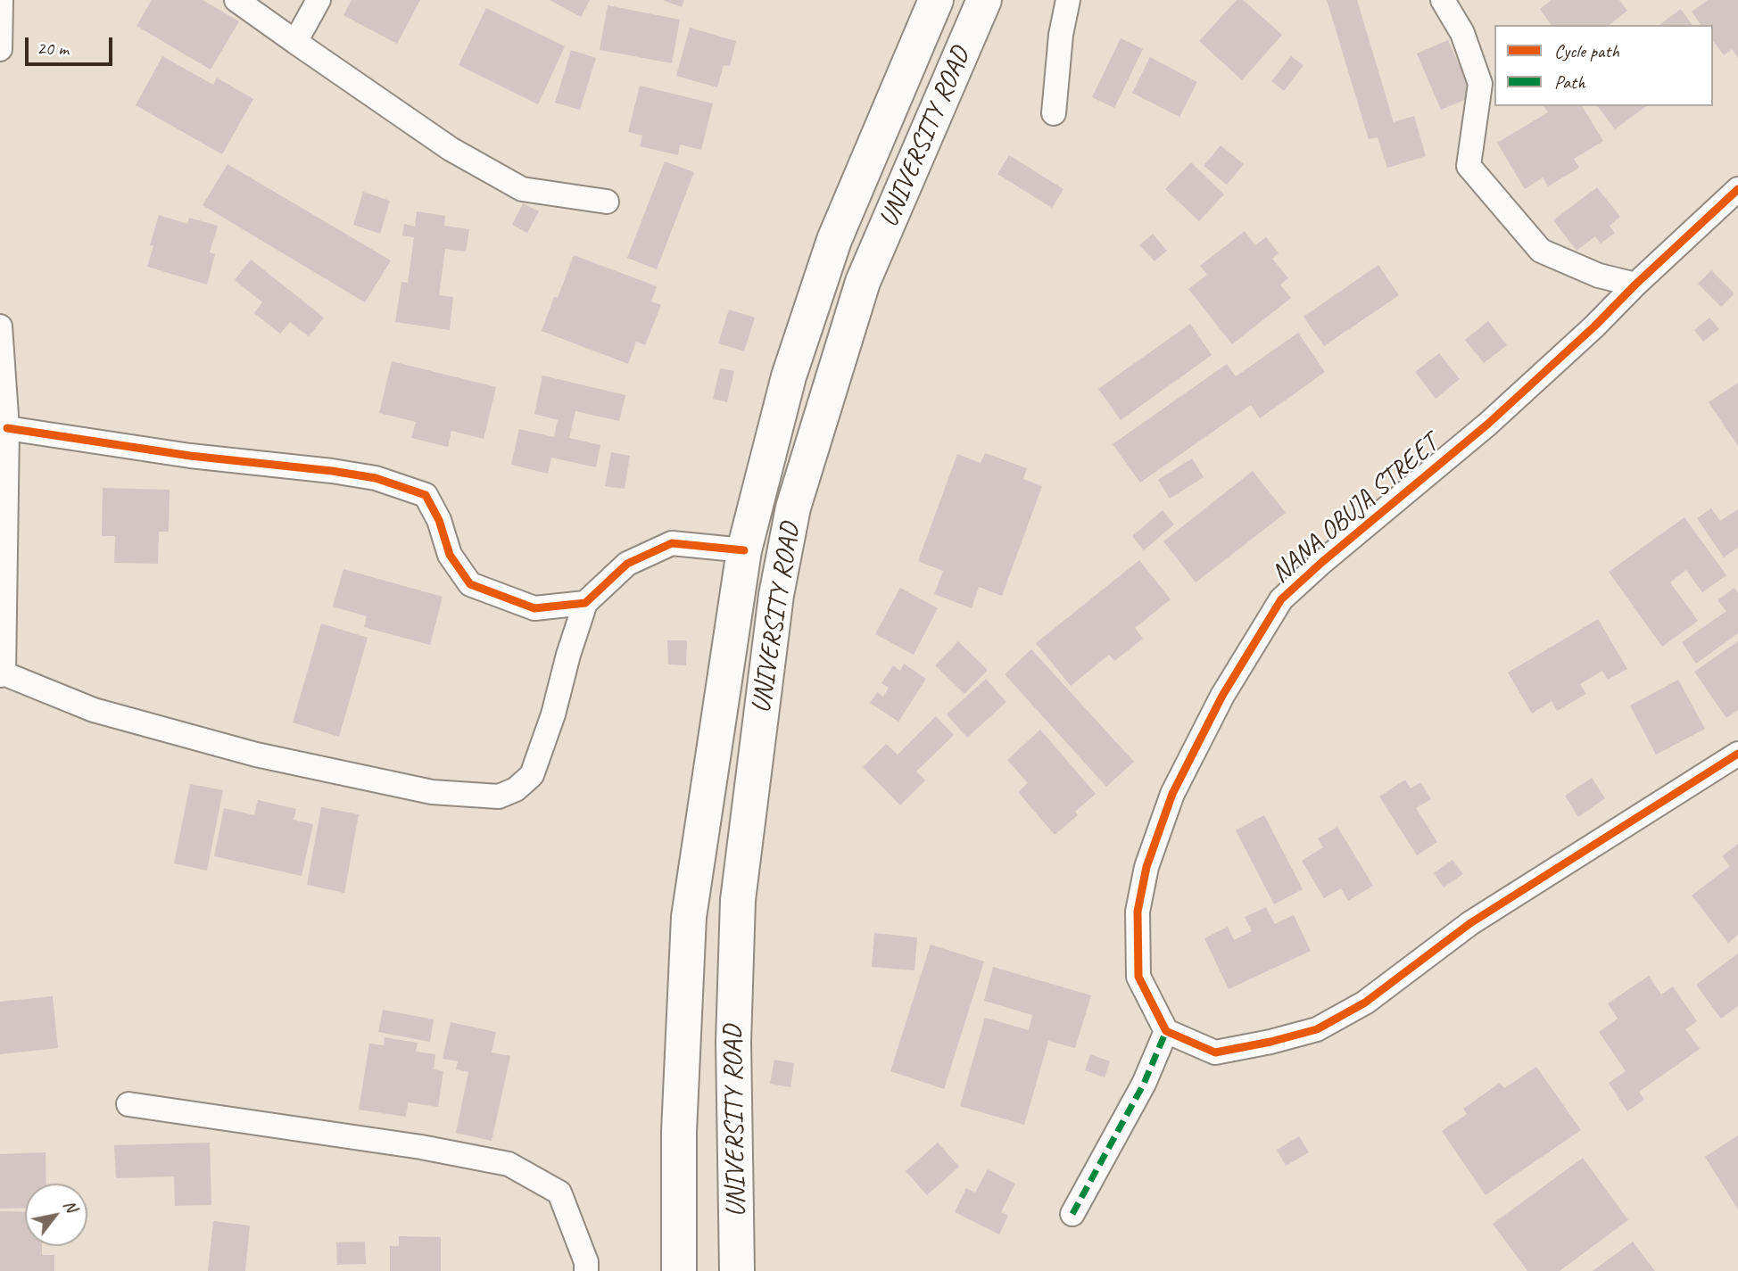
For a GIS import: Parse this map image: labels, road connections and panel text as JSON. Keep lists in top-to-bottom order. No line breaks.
{"streets":{"highway":["UNIVERSITY ROAD"],"street":["NANA OBUJA STREET"]},"legend":["Cycle path","Path"],"scale_bar":"20 m","north":"top right"}
